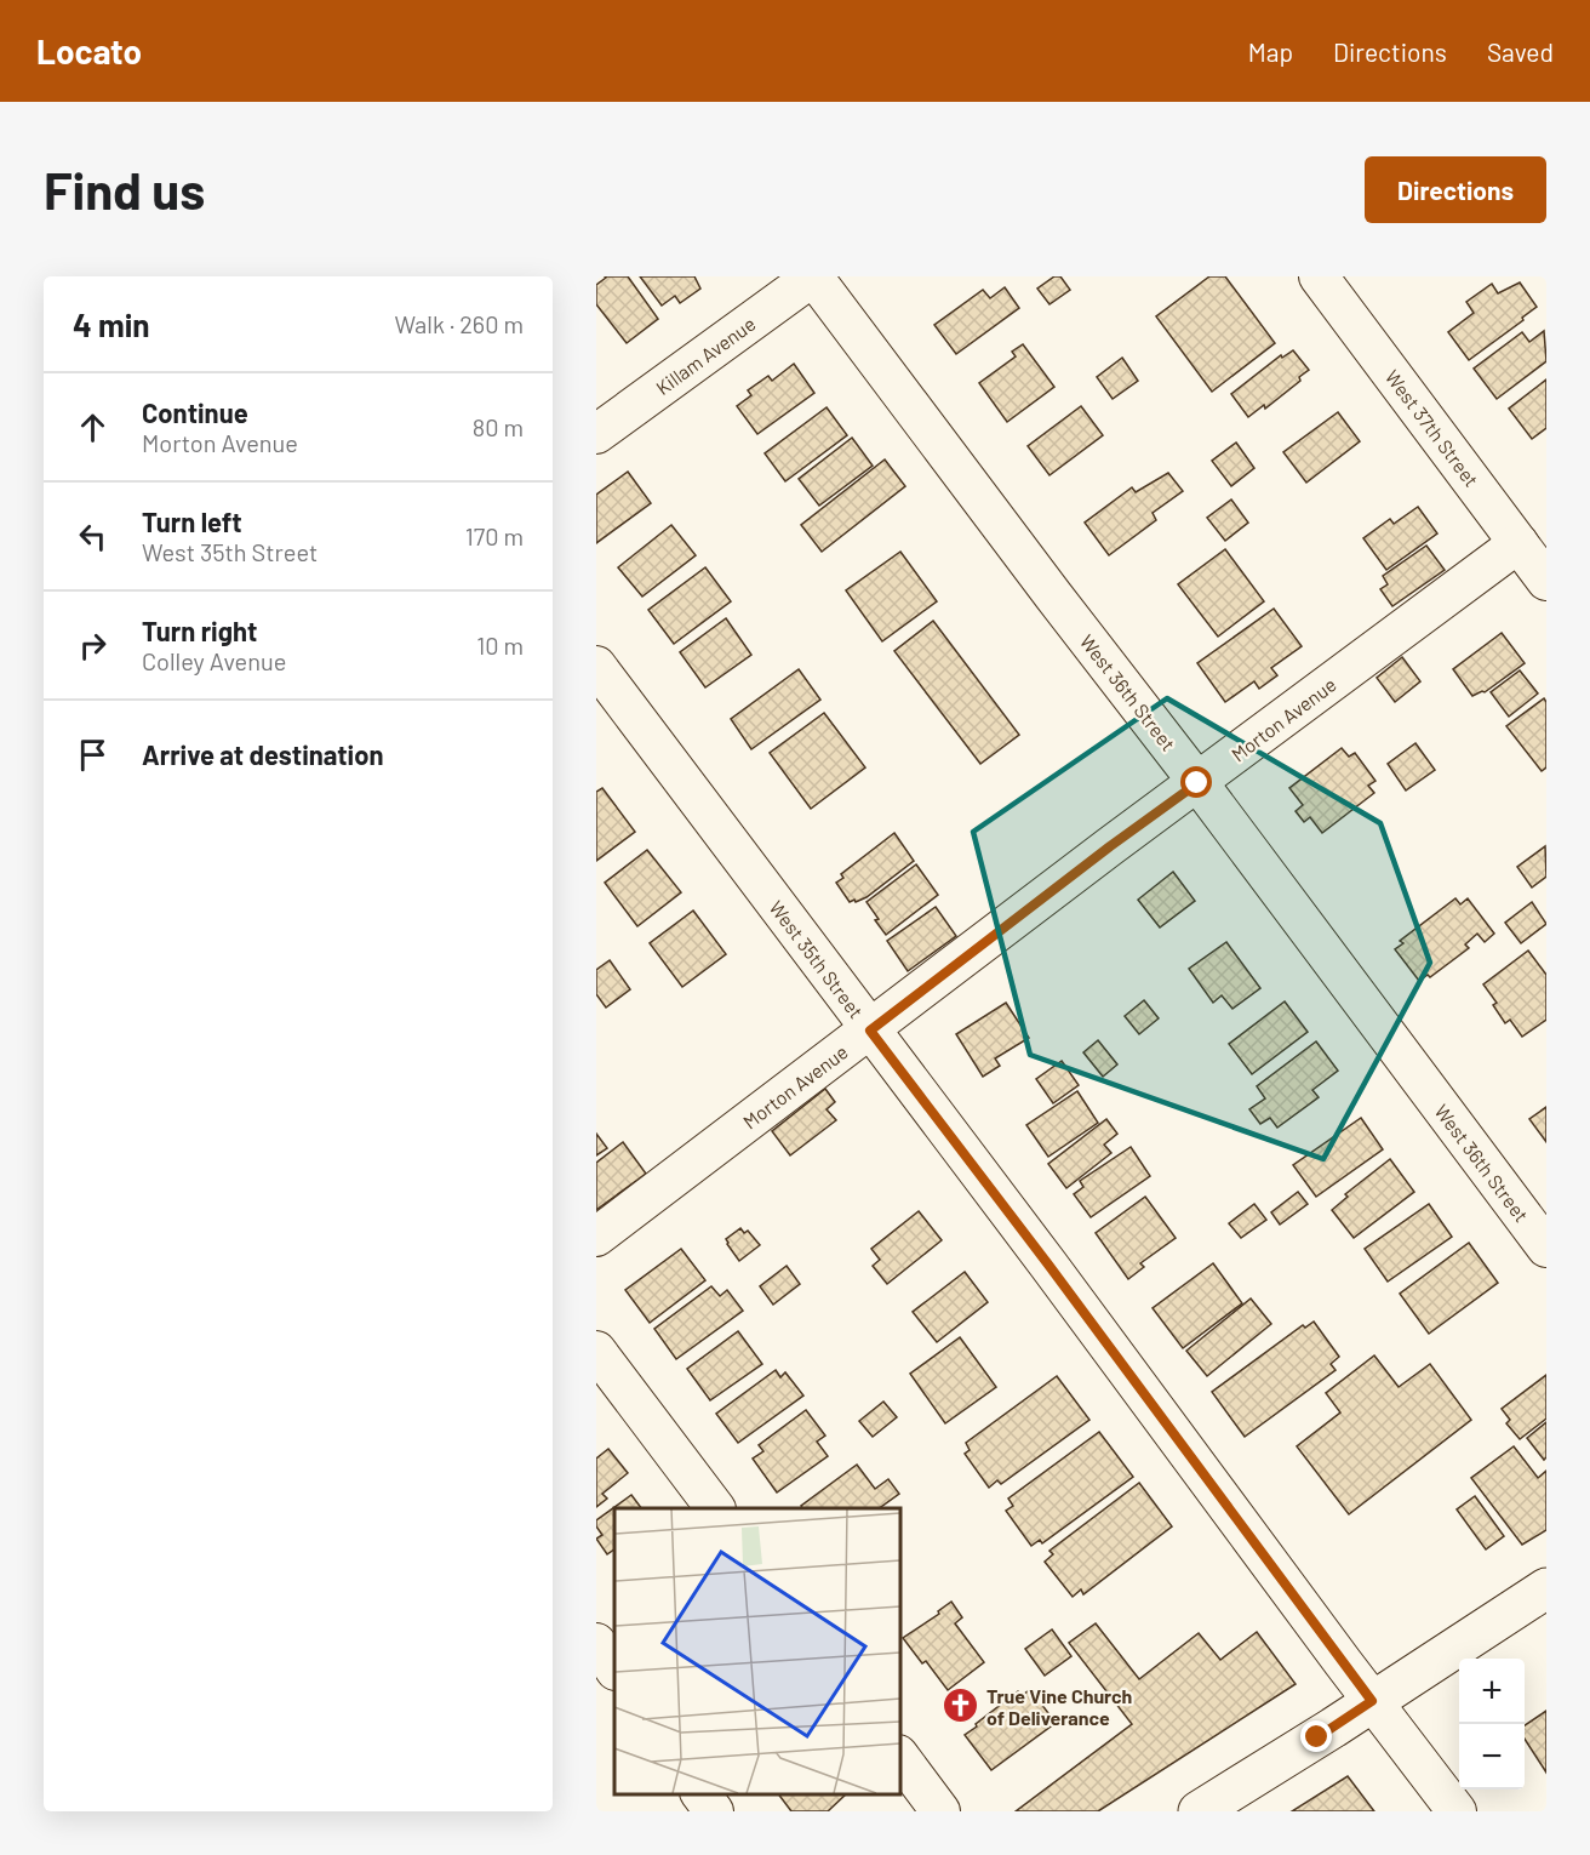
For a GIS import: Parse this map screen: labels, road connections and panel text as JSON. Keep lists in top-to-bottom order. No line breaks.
{"streets":{"street":["Killam Avenue","West 37th Street","West 36th Street","Morton Avenue","West 35th Street"]},"crossings":[["Killam Avenue","West 36th Street"],["West 37th Street","Morton Avenue"],["West 36th Street","Morton Avenue"],["Morton Avenue","West 35th Street"]],"places":{"church":["True Vine Church of Deliverance"]},"page":{"header":"Locato","nav":["Map","Directions","Saved"],"buttons":"Directions","title":"Find us","heading":["4 min","Walk · 260 m"],"list":[["Continue","Morton Avenue","80 m"],["Turn left","West 35th Street","170 m"],["Turn right","Colley Avenue","10 m"],"Arrive at destination"],"map_buttons":["+","−"]}}
